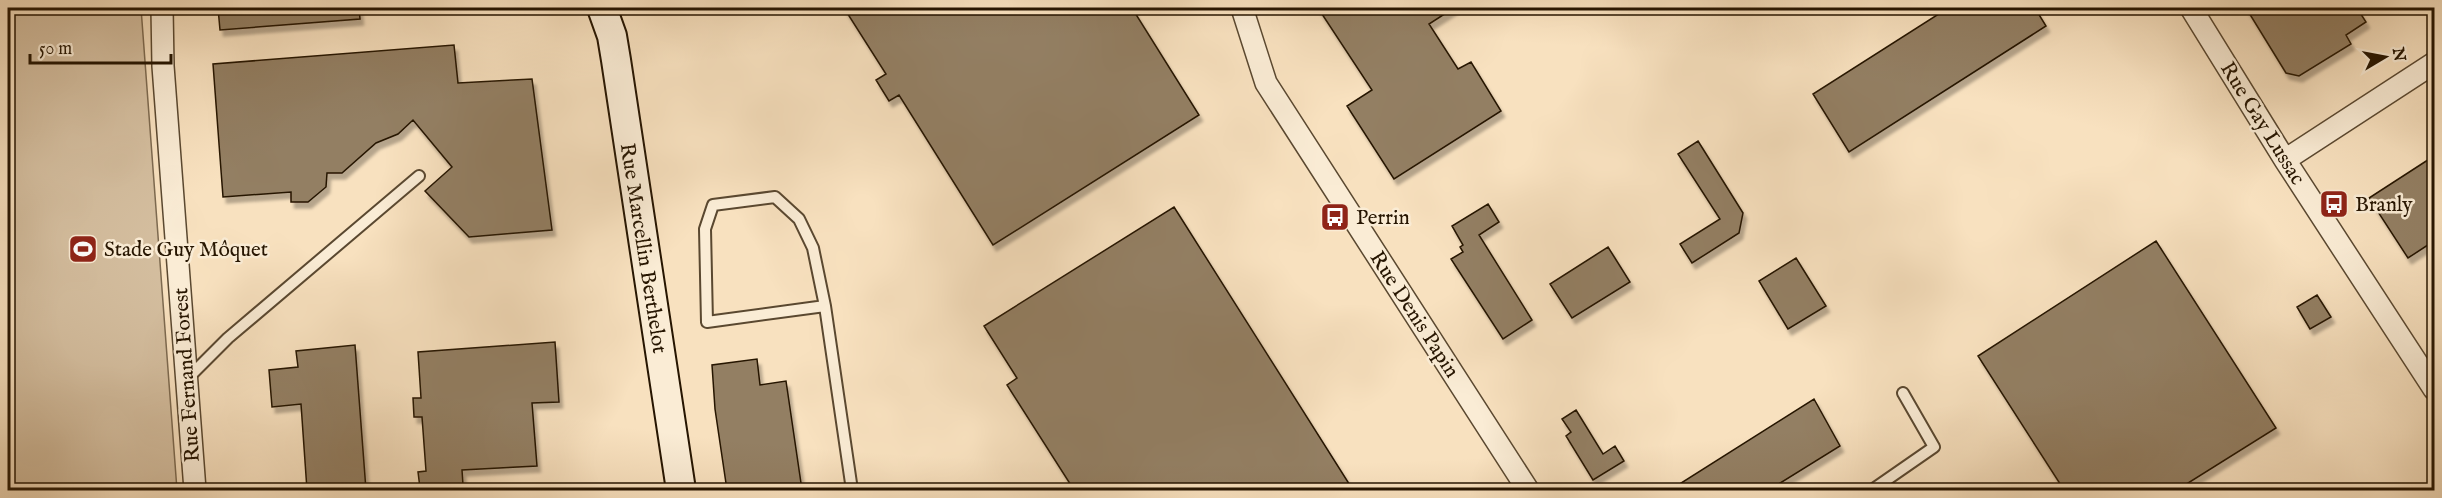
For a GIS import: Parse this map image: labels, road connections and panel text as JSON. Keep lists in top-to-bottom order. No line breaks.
{"streets":{"street":["Rue Gay Lussac","Rue Marcellin Berthelot","Rue Denis Papin","Rue Fernand Forest"]},"places":{"bus stop":["Branly","Perrin"],"sports":["Stade Guy Môquet"]},"scale_bar":"50 m","north":"right"}
